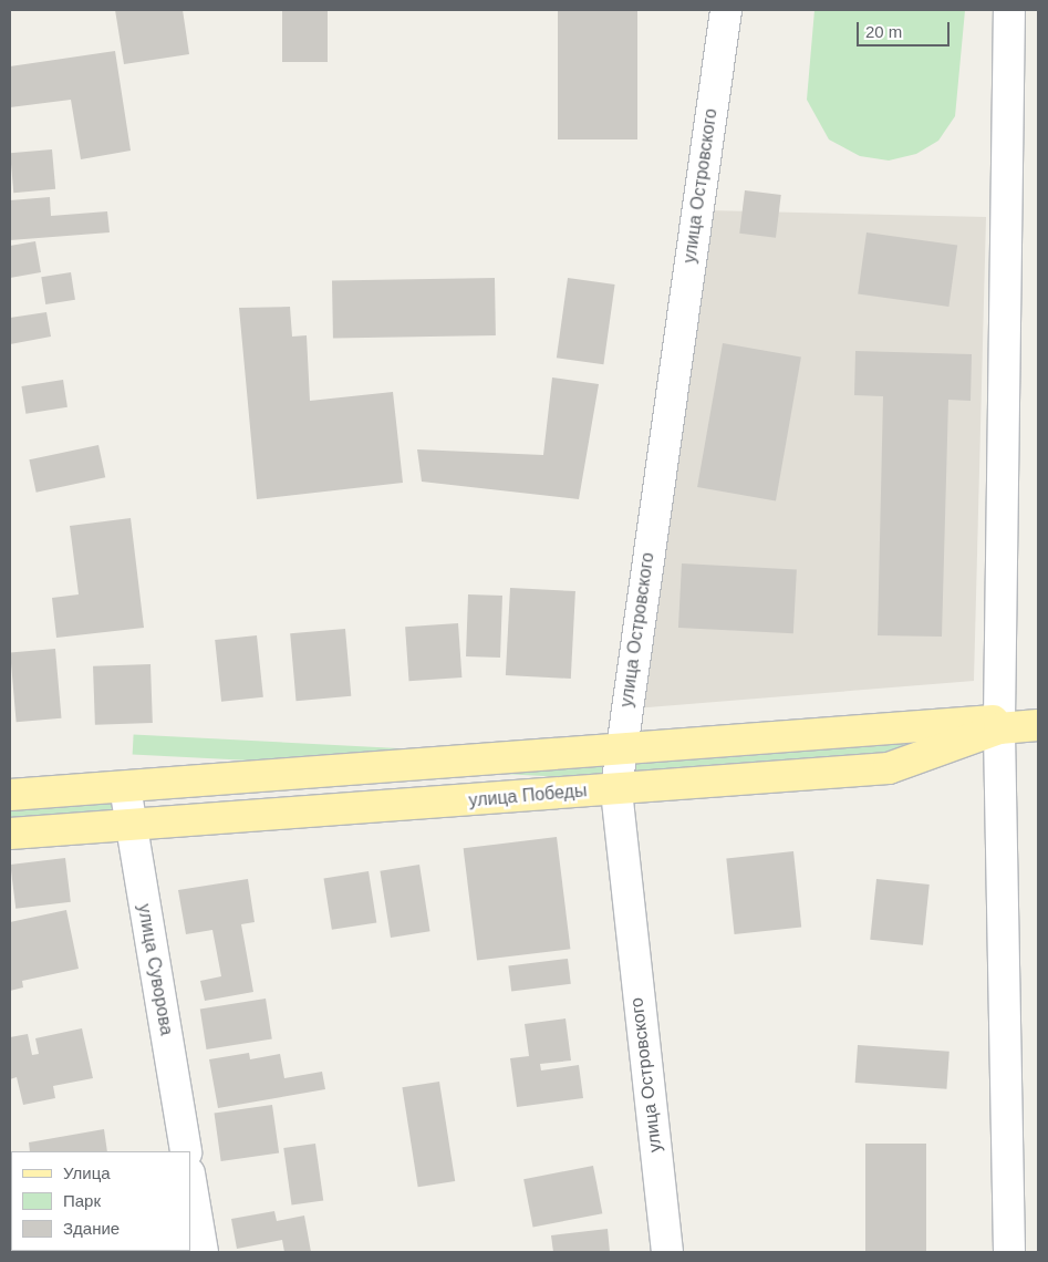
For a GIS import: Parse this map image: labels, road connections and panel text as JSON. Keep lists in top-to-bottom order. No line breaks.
{"streets":{"main road":["улица Победы"],"street":["улица Островского","улица Суворова"]},"crossings":[["улица Островского","улица Победы"],["улица Победы","улица Суворова"]],"legend":["Улица","Парк","Здание"],"scale_bar":"20 m"}
